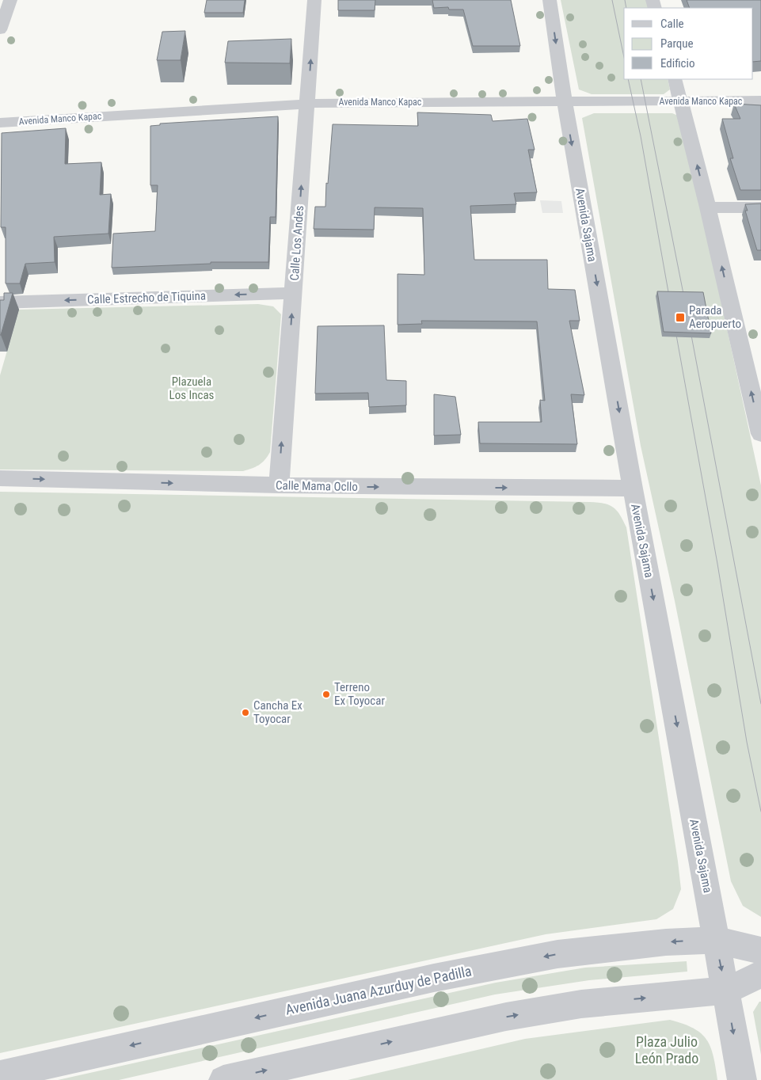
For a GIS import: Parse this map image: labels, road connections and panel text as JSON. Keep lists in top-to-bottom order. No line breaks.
{"streets":{"street":["Avenida Manco Kapac","Avenida Sajama","Calle Los Andes","Calle Estrecho de Tiquina","Calle Mama Ocllo","Avenida Juana Azurduy de Padilla"]},"crossings":[["Avenida Manco Kapac","Avenida Sajama"],["Avenida Manco Kapac","Calle Los Andes"],["Avenida Sajama","Calle Mama Ocllo"],["Avenida Sajama","Avenida Juana Azurduy de Padilla"],["Calle Los Andes","Calle Estrecho de Tiquina"],["Calle Los Andes","Calle Mama Ocllo"]],"one_way":["Calle Los Andes","Calle Estrecho de Tiquina","Calle Mama Ocllo"],"parks":["Plazuela Los Incas","Plaza Julio León Prado"],"places":{"transit":["Parada Aeropuerto"],"other":["Terreno Ex Toyocar","Cancha Ex Toyocar"]},"legend":["Calle","Parque","Edificio"]}
